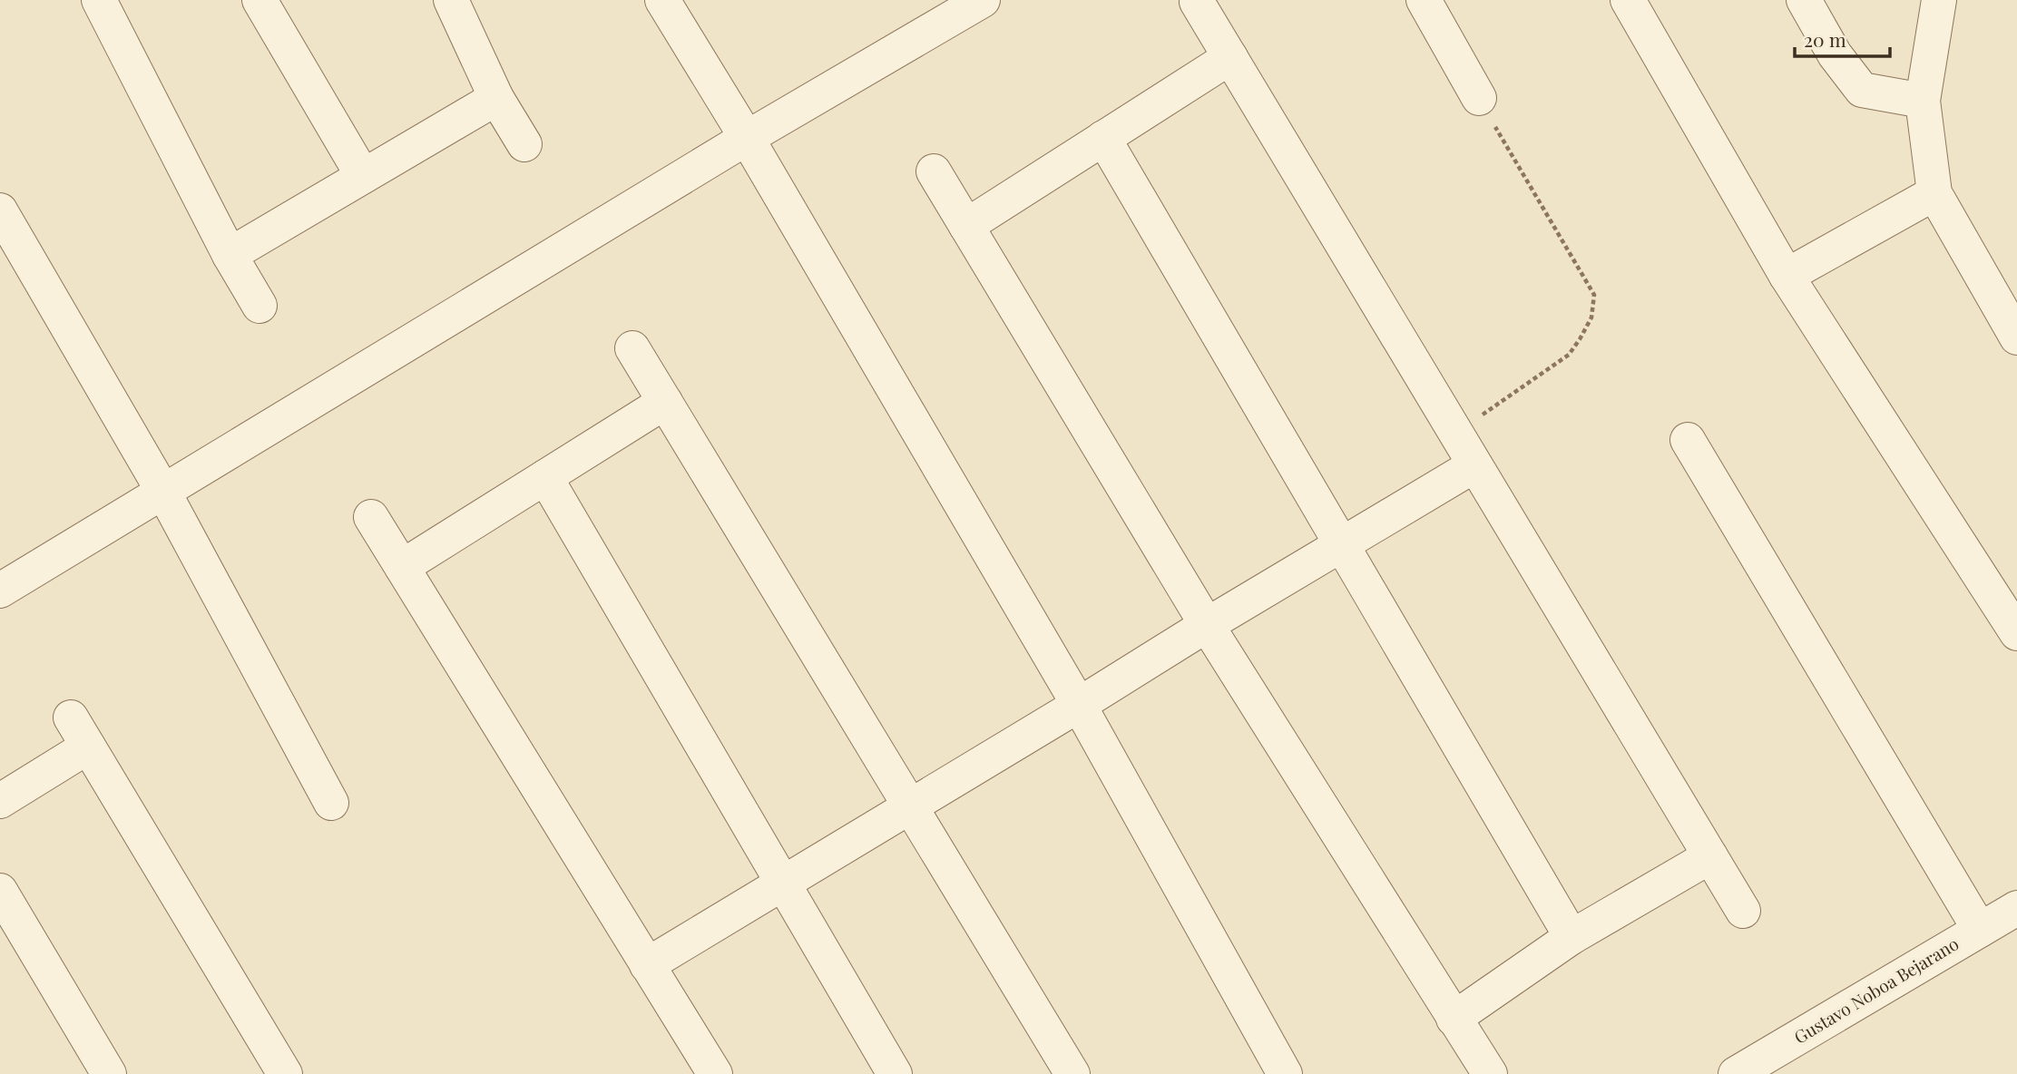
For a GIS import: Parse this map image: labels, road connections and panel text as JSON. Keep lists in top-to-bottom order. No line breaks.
{"streets":{"street":["Gustavo Noboa Bejarano"]},"scale_bar":"20 m"}
